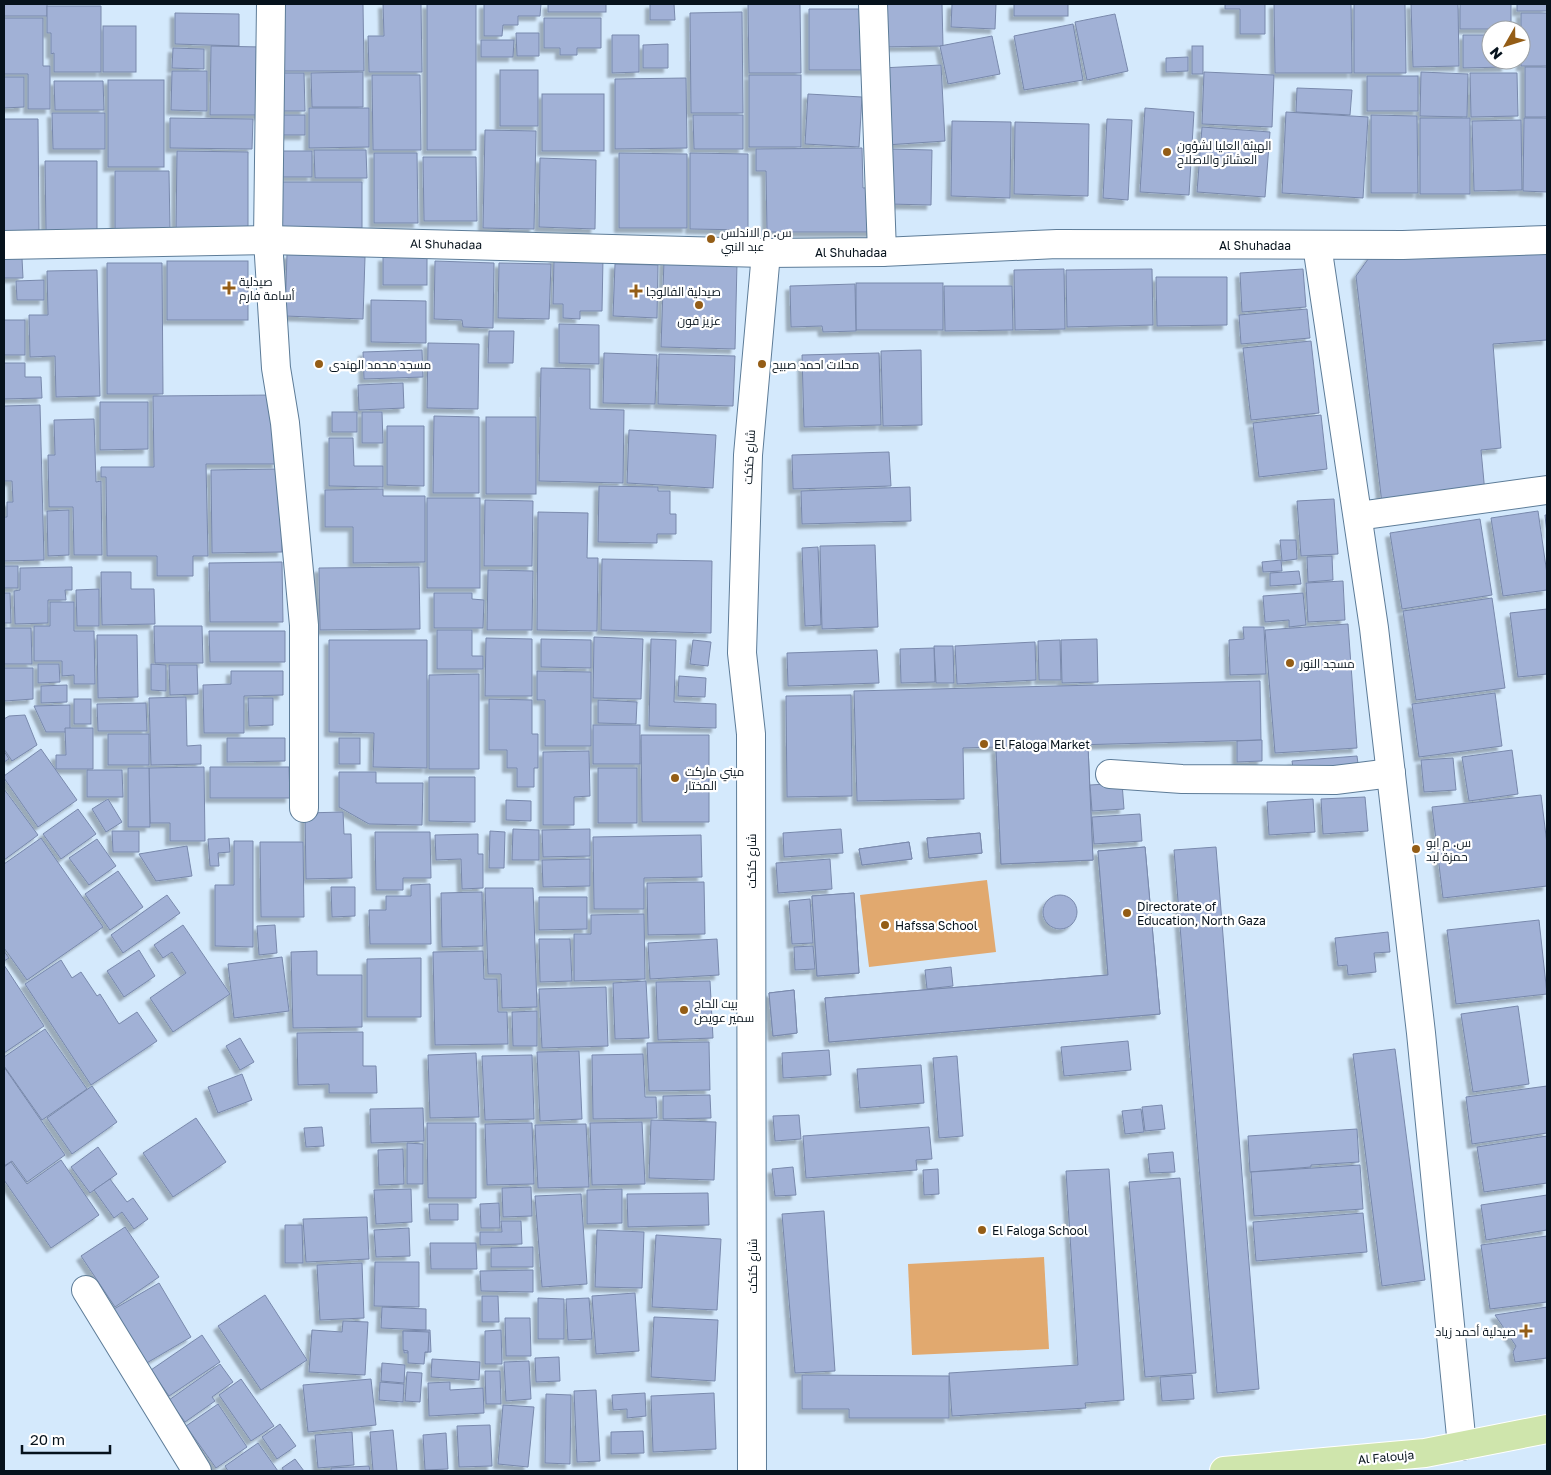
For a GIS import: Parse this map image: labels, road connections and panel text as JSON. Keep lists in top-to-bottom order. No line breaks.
{"streets":{"main road":["Al Falouja"],"street":["Al Shuhadaa","شارع كتكت"]},"crossings":[["Al Shuhadaa","شارع كتكت"]],"places":{"other":["الهيئة العليا لشؤون العشائر والاصلاح","س. م الاندلس عبد النبي","عزيز فون","مسجد محمد الهندى","محلات احمد صبيح","مسجد النور","El Faloga Market","ميني ماركت المختار","س. م ابو حمزة لبد","Directorate of Education, North Gaza","Hafssa School","بيت الحاج سمير عويص","El Faloga School"],"health":["صيدلية أسامة فارم","صيدلية الفالوجا","صيدلية أحمد زياد"]},"scale_bar":"20 m","north":"bottom left"}
